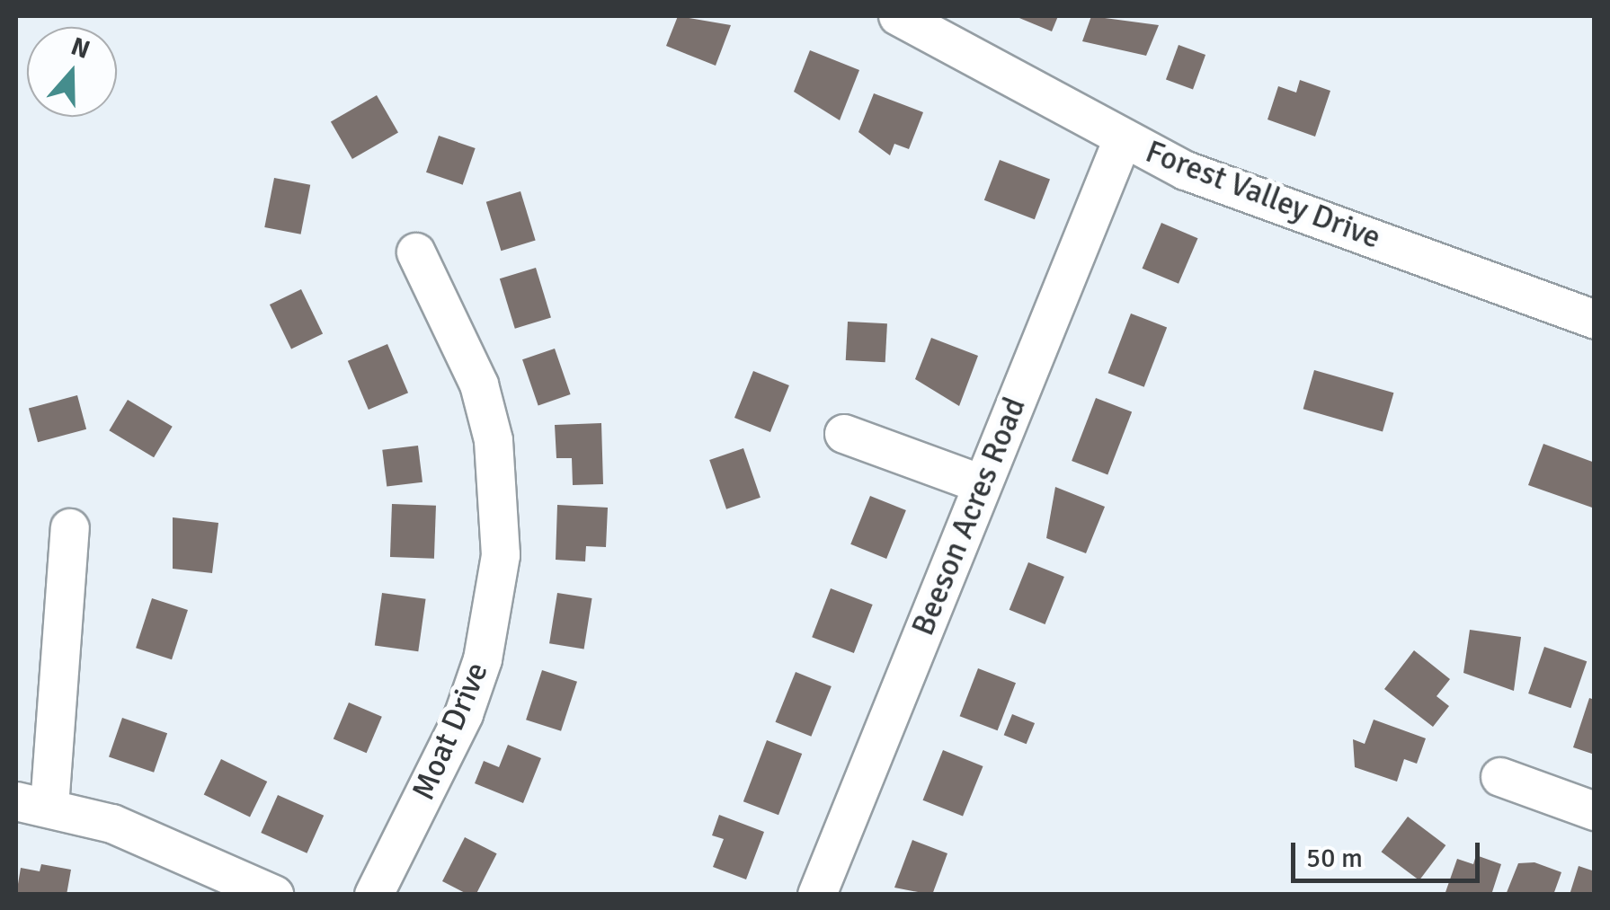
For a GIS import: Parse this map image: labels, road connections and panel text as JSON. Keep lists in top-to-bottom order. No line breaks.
{"streets":{"street":["Forest Valley Drive","Beeson Acres Road","Moat Drive"]},"crossings":[["Forest Valley Drive","Beeson Acres Road"]],"scale_bar":"50 m","north":"top"}
